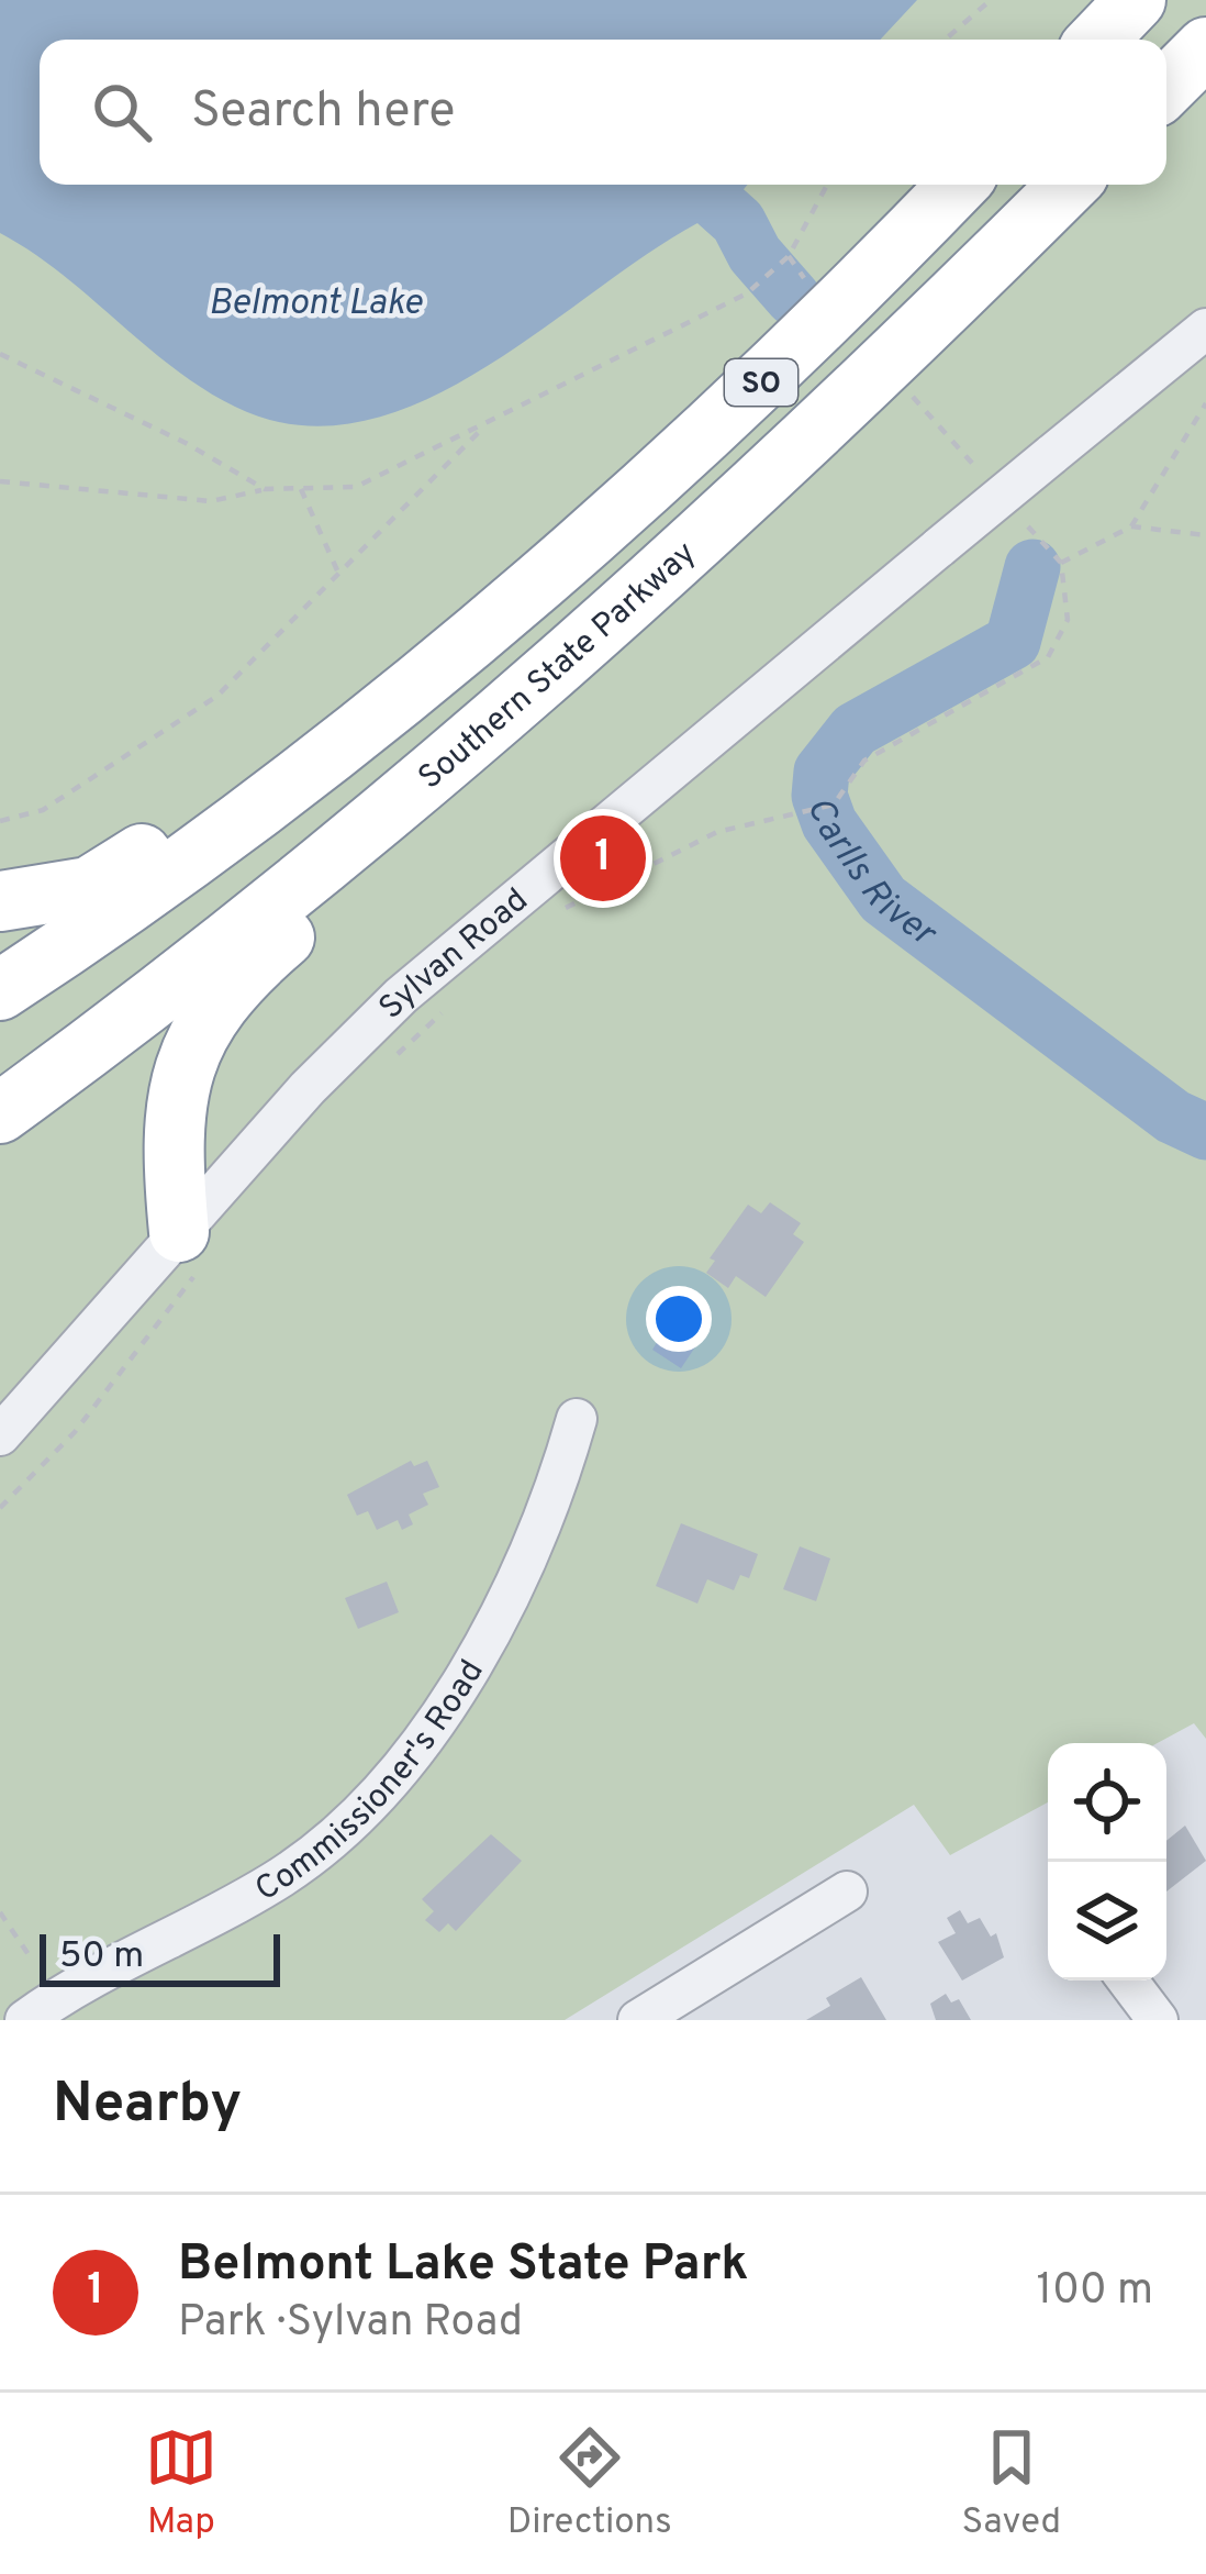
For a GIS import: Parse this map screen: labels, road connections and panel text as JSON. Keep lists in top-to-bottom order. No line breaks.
{"streets":{"highway":["SO","Southern State Parkway"],"street":["Sylvan Road","Commissioner's Road"]},"water":["Belmont Lake","Carlls River"],"scale_bar":"50 m","page":{"search":"Search here","pins":"1","scale":"50 m","heading":"Nearby","list":[{"mark":"1","name":"Belmont Lake State Park","note":"Park · Sylvan Road","value":"100 m"}],"nav":["Map","Directions","Saved"]}}
